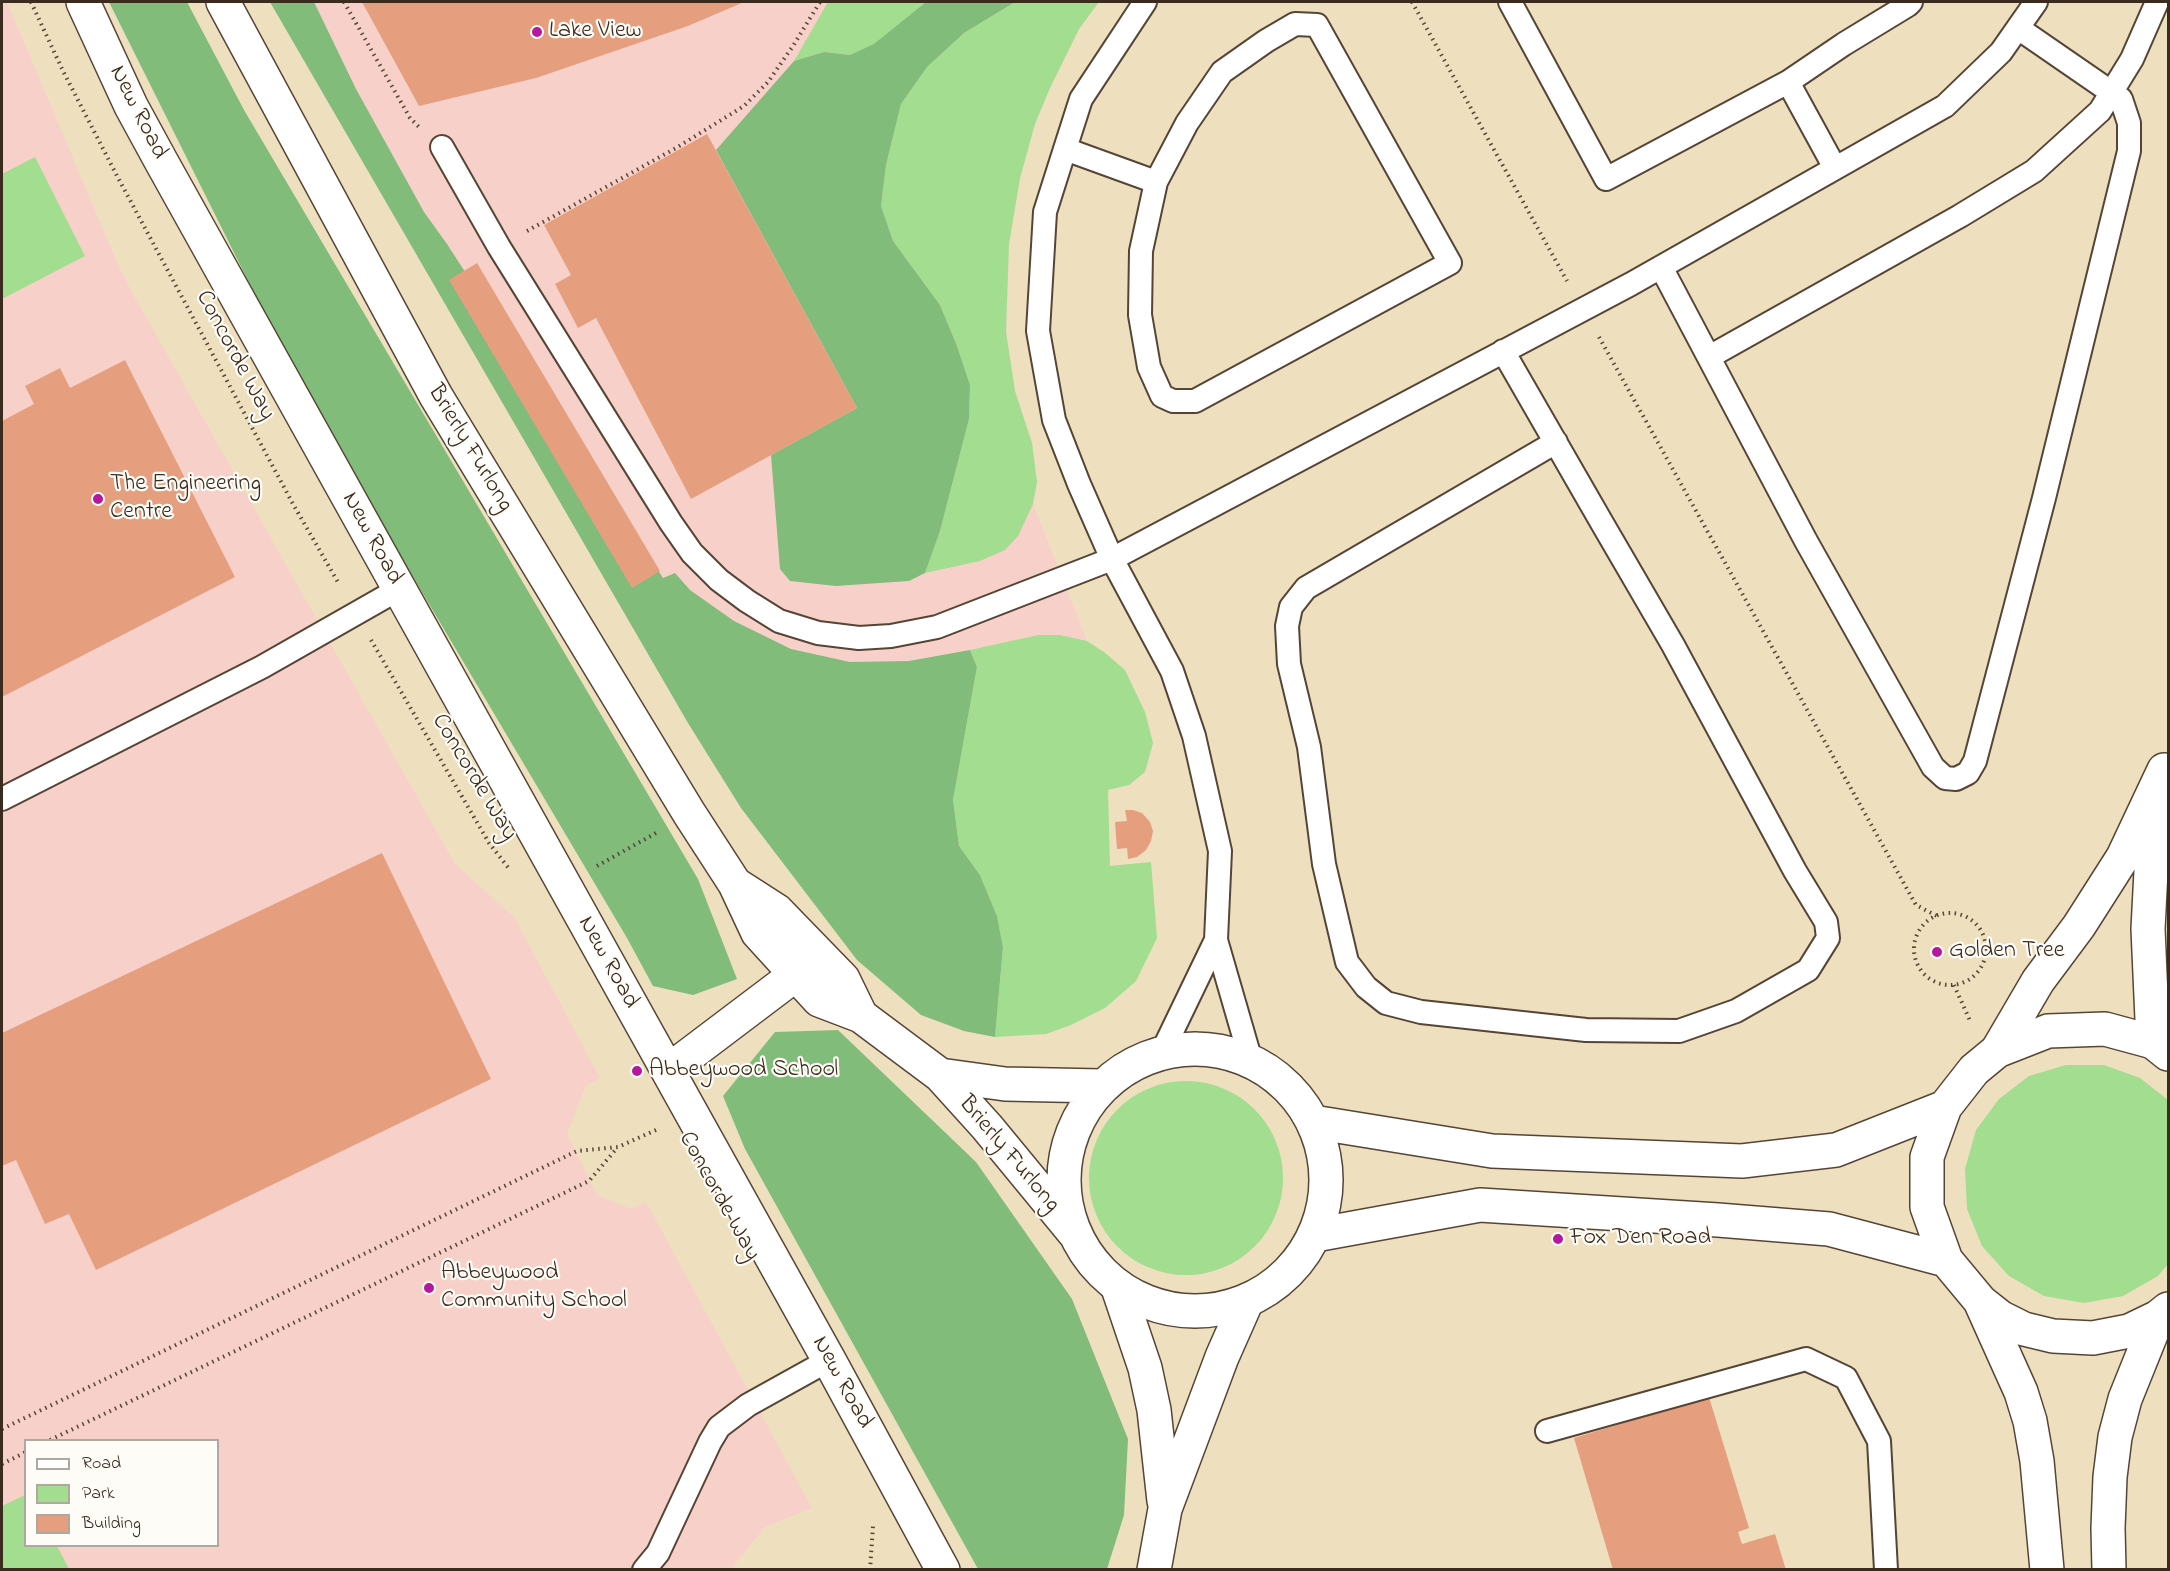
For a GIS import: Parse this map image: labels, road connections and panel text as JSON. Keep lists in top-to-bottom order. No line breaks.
{"streets":{"street":["New Road","Brierly Furlong"],"path":["Concorde Way"]},"places":["Lake View","The Engineering Centre","Golden Tree","Abbeywood School","Fox Den Road","Abbeywood Community School"],"legend":["Road","Park","Building"]}
